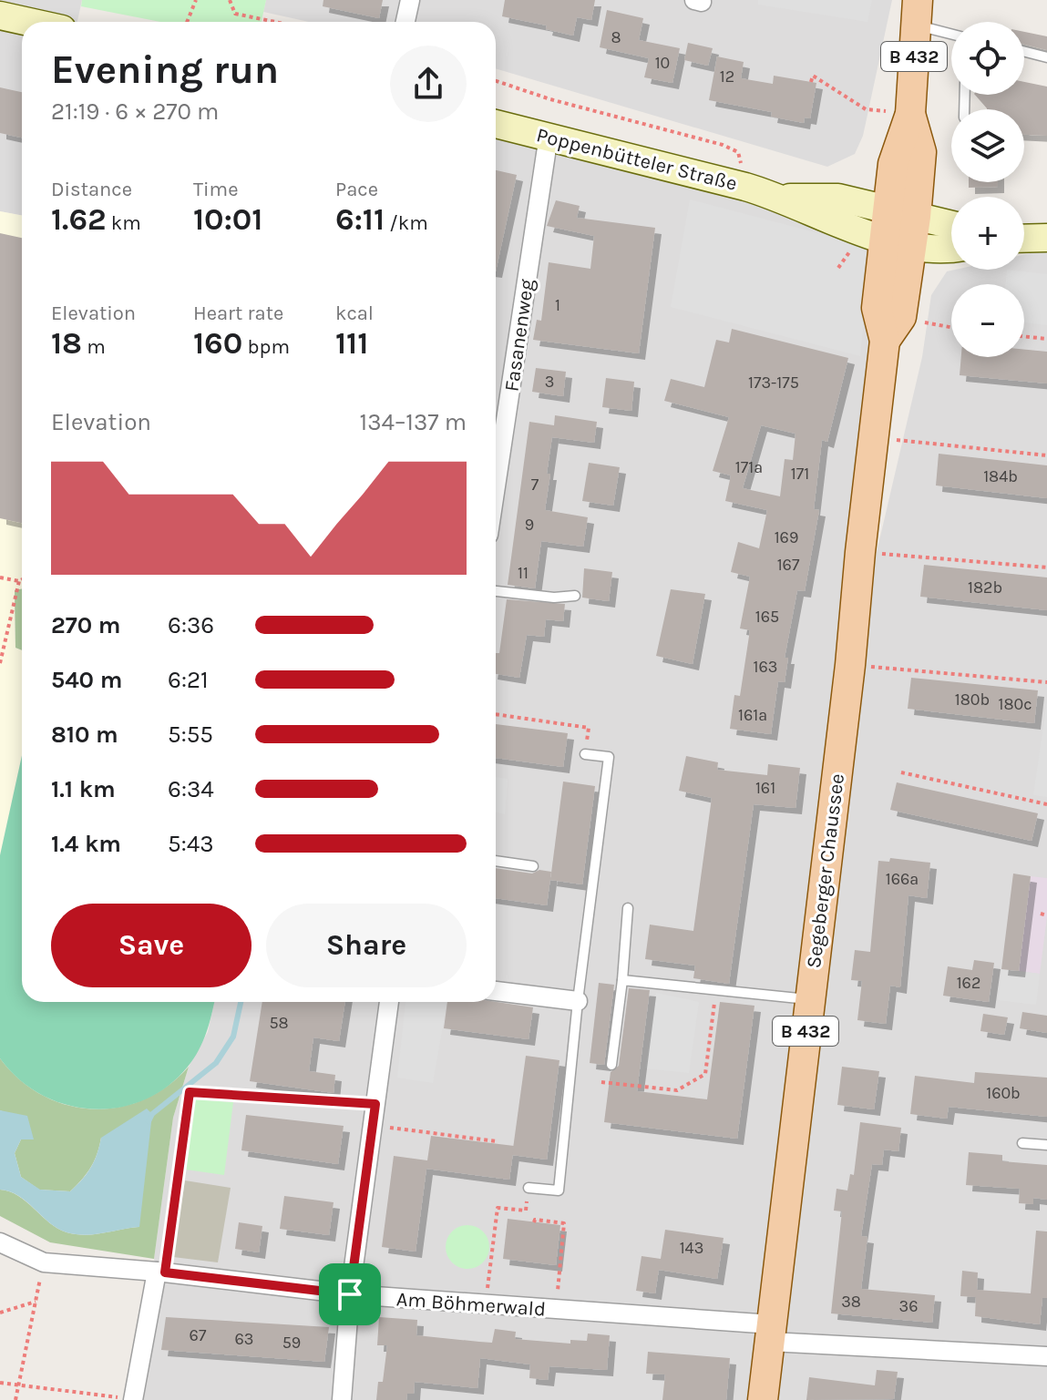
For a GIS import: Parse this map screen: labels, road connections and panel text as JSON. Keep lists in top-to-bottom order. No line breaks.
{"streets":{"main road":["B 432","Poppenbütteler Straße","Segeberger Chaussee"],"street":["Fasanenweg","Am Böhmerwald"]},"crossings":[["Poppenbütteler Straße","Fasanenweg"],["Poppenbütteler Straße","Segeberger Chaussee"],["Segeberger Chaussee","Am Böhmerwald"]],"house_numbers":["8","10","12","1","3","173-175","171a","171","184b","7","9","169","167","11","182b","165","163","180b","180c","161a","161","166a","162","58","160b","143","38","36","67","63","59"],"page":{"map_buttons":["+","−"],"heading":["Evening run","21:19 · 6 × 270 m"],"stats":[["Distance","1.62 km"],["Time","10:01"],["Pace","6:11 /km"],["Elevation","18 m"],["Heart rate","160 bpm"],["kcal","111"]],"chart":["Elevation","134–137 m"],"list":[{"name":"270 m","note":"6:36"},{"name":"540 m","note":"6:21"},{"name":"810 m","note":"5:55"},{"name":"1.1 km","note":"6:34"},{"name":"1.4 km","note":"5:43"}],"buttons":["Save","Share"]}}
